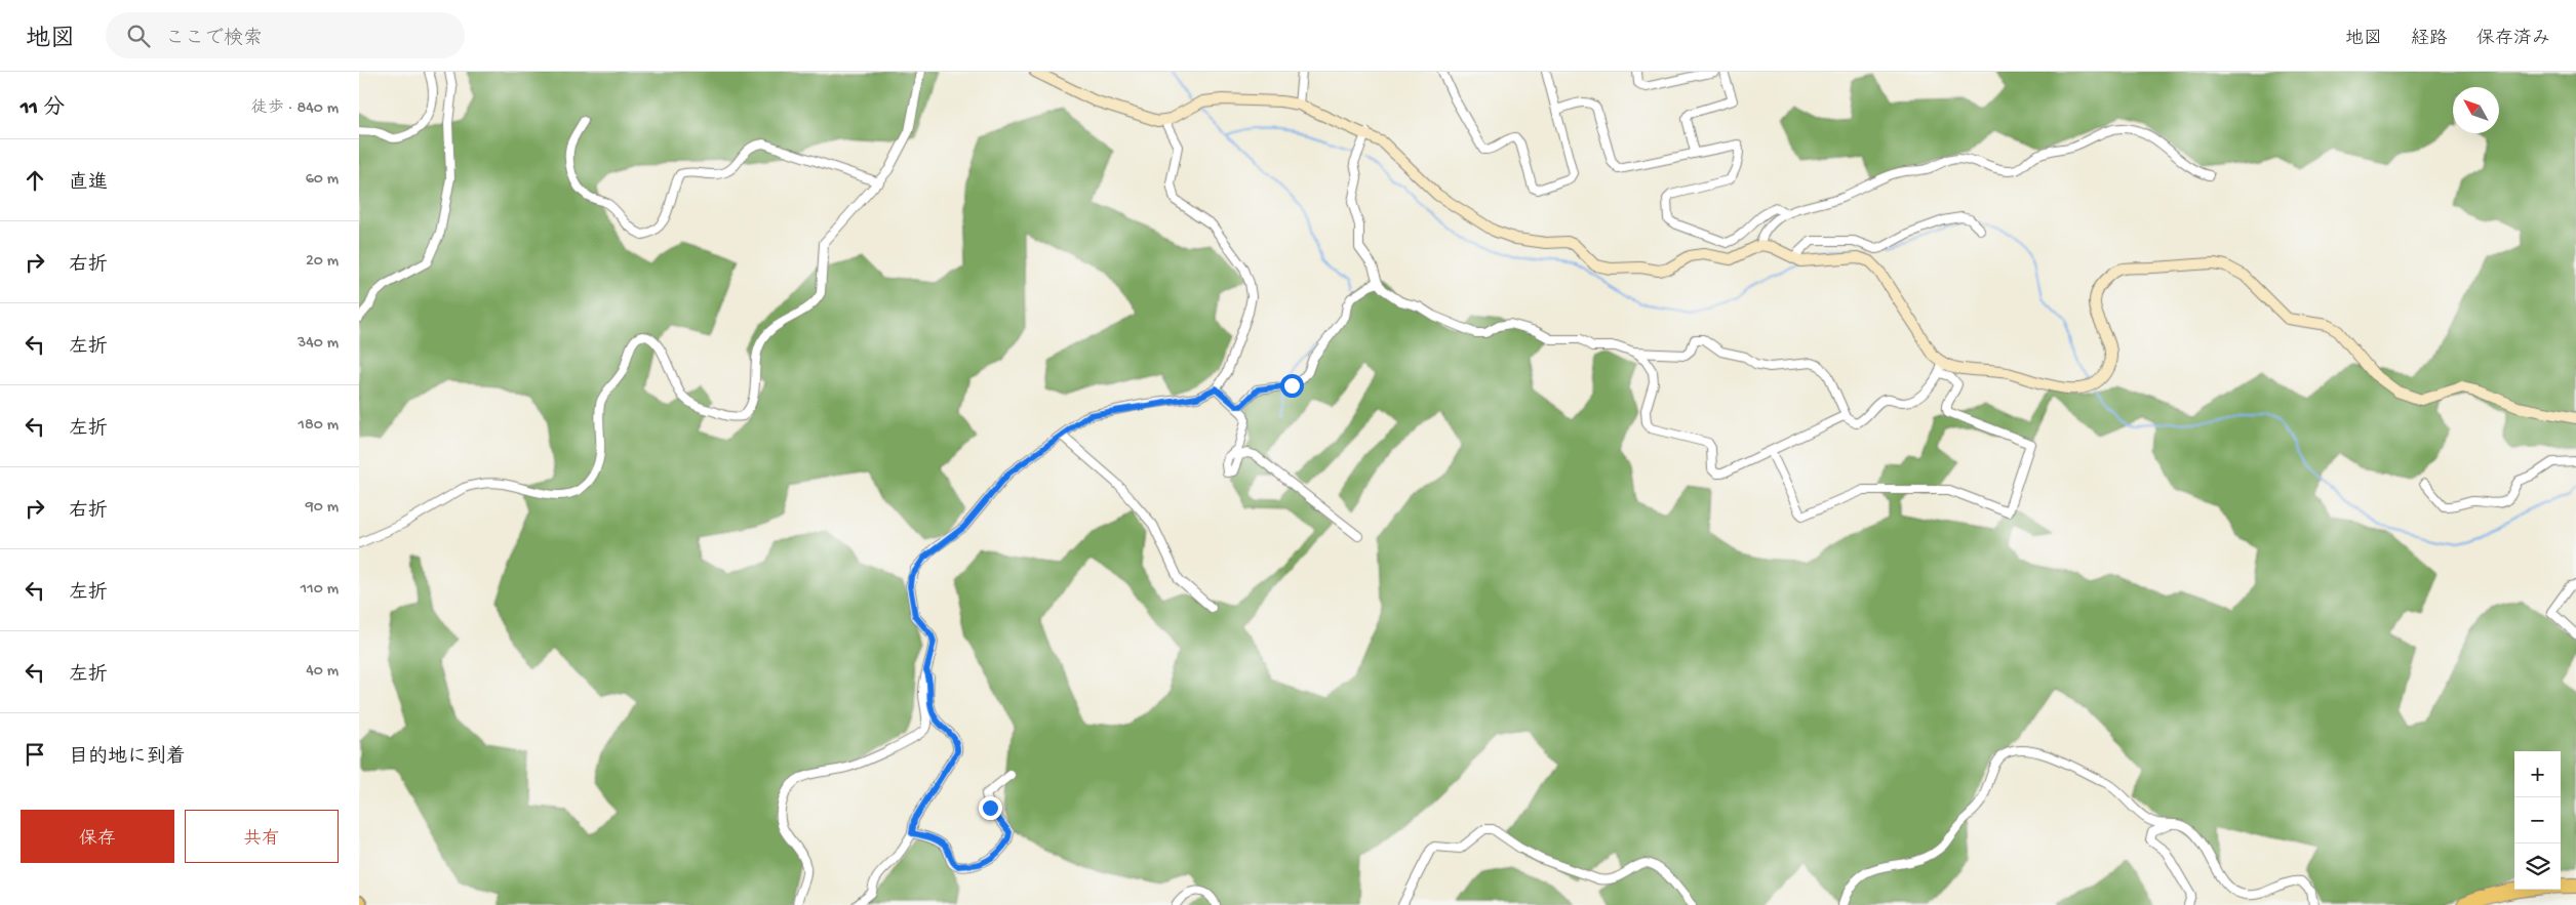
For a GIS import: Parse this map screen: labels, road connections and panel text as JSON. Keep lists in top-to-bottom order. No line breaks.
{"north":"top left","page":{"header":"地図","search":"ここで検索","nav":["地図","経路","保存済み"],"heading":["11 分","徒歩 · 840 m"],"list":[["直進","60 m"],["右折","20 m"],["左折","340 m"],["左折","180 m"],["右折","90 m"],["左折","110 m"],["左折","40 m"],"目的地に到着"],"map_buttons":["+","−"],"buttons":["保存","共有"]}}
